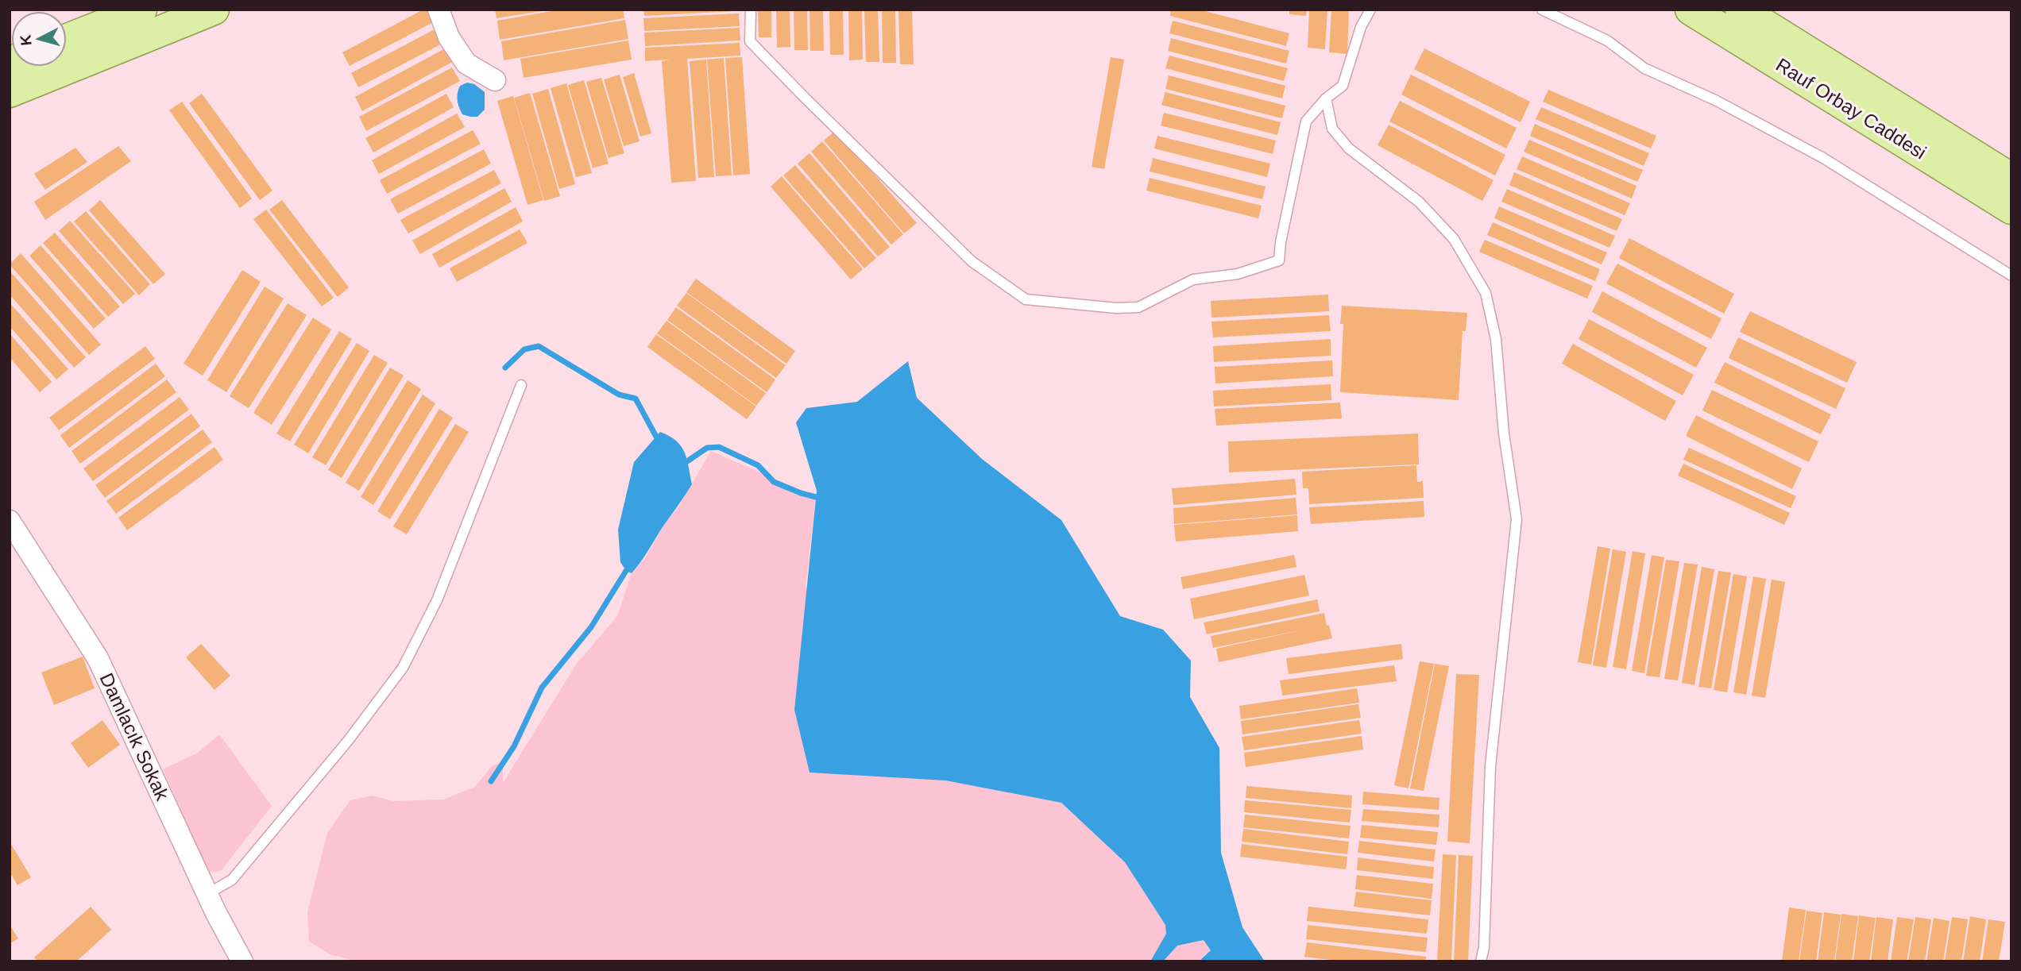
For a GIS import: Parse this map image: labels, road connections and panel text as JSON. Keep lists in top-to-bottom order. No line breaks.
{"streets":{"main road":["Rauf Orbay Caddesi"],"street":["Damlacık Sokak"]},"north":"left"}
